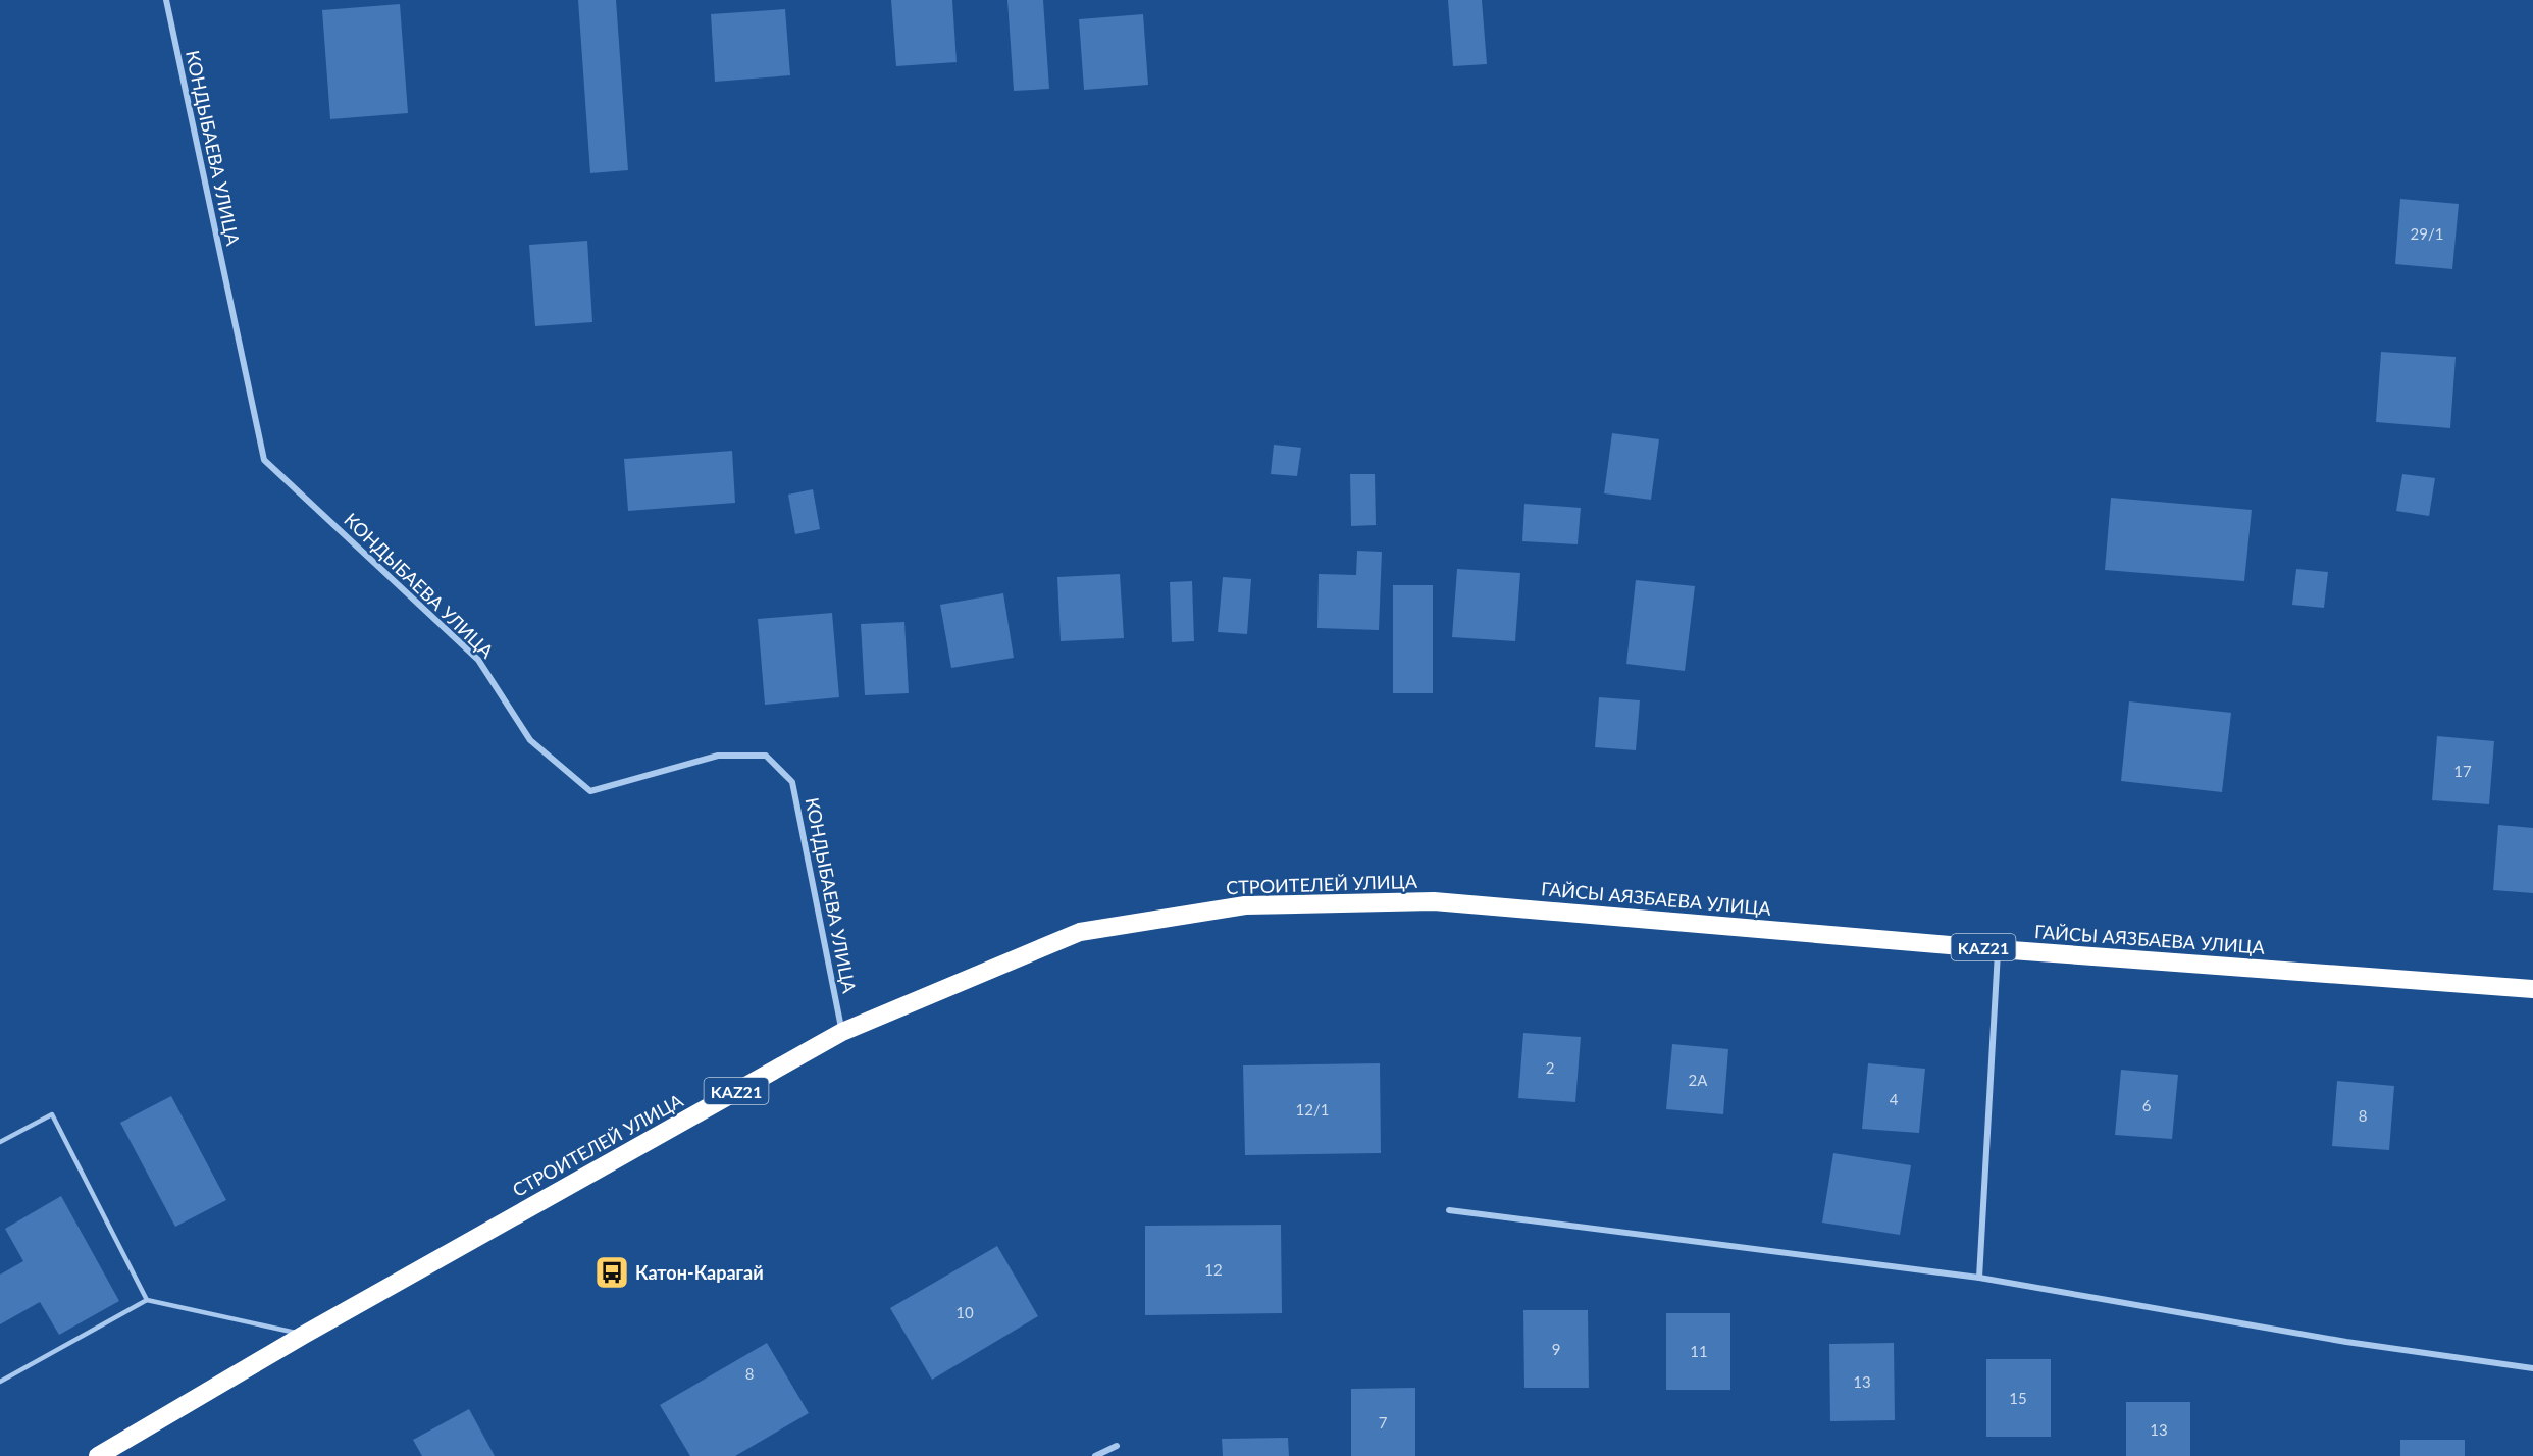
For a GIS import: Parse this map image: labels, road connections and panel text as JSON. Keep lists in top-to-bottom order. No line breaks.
{"streets":{"highway":["СТРОИТЕЛЕЙ УЛИЦА","ГАЙСЫ АЯЗБАЕВА УЛИЦА","KAZ21"],"street":["КОНДЫБАЕВА УЛИЦА"]},"crossings":[["КОНДЫБАЕВА УЛИЦА","СТРОИТЕЛЕЙ УЛИЦА"],["СТРОИТЕЛЕЙ УЛИЦА","ГАЙСЫ АЯЗБАЕВА УЛИЦА"]],"places":{"bus stop":["Катон-Карагай"]},"house_numbers":["29/1","17","2","2А","4","6","12/1","8","12","10","9","11","8","13","15","7","13"]}
